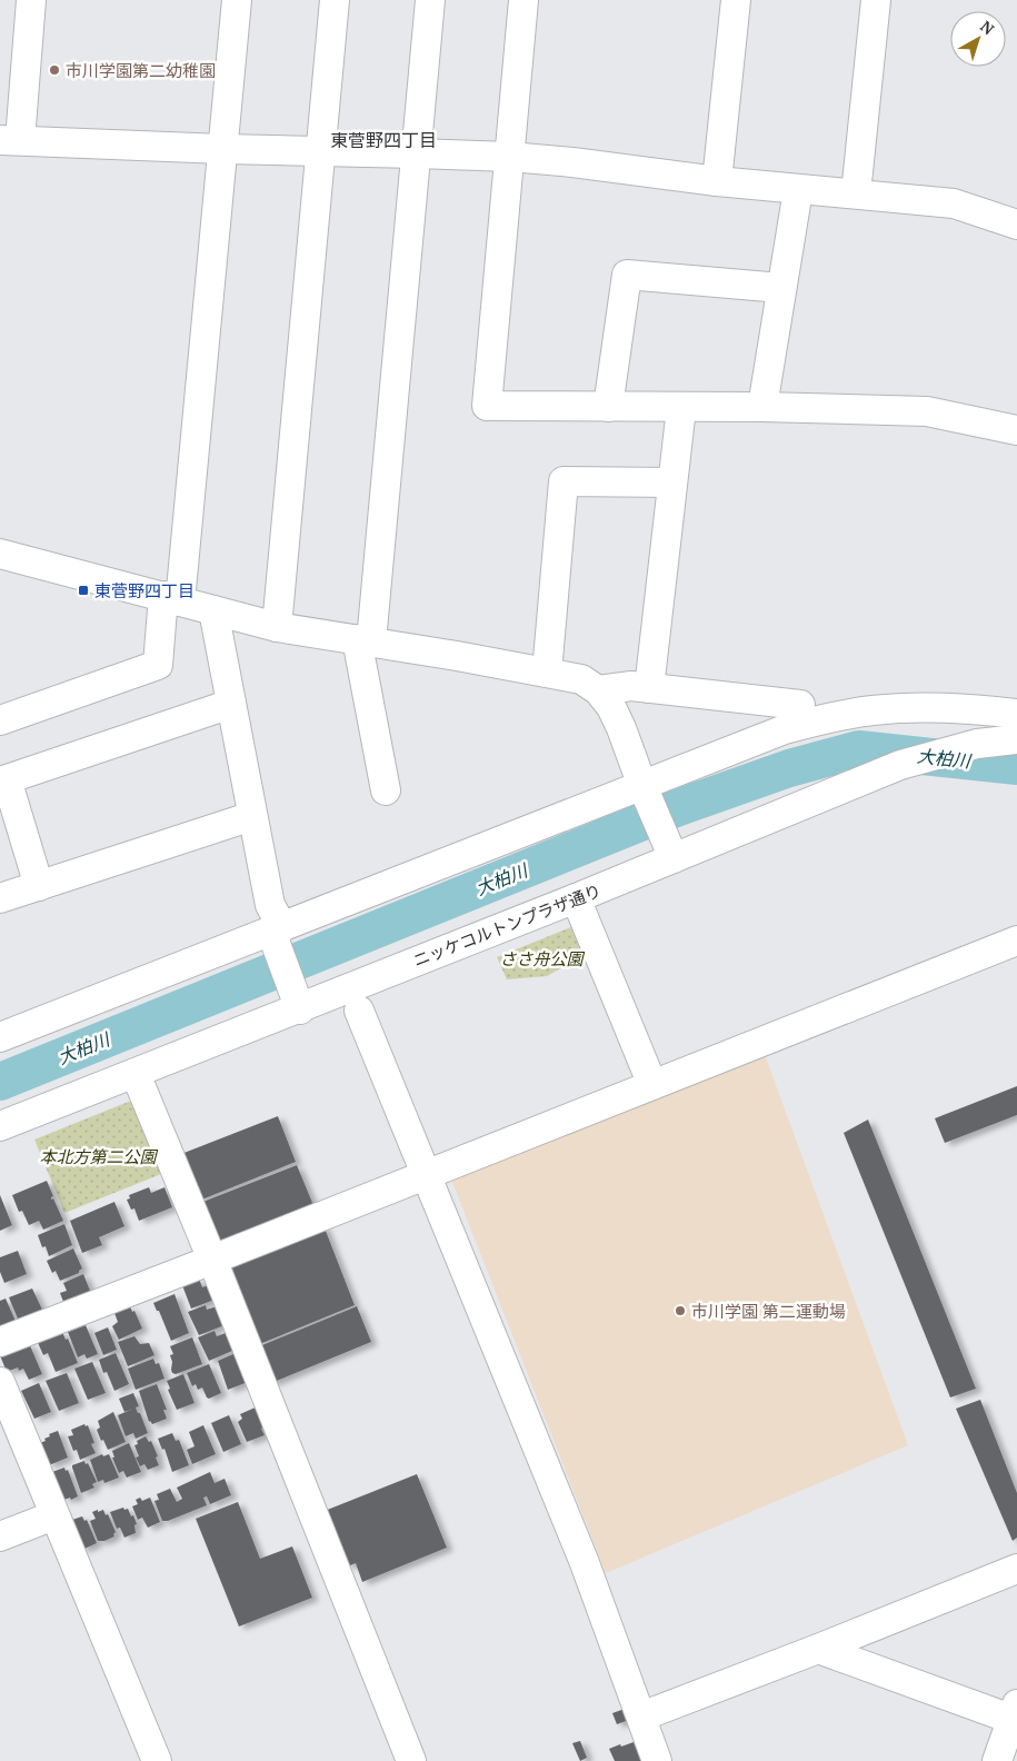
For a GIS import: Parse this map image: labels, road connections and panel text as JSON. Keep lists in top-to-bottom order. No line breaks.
{"streets":{"street":["ニッケコルトンプラザ通り"]},"districts":["東菅野四丁目"],"water":["大柏川"],"parks":["ささ舟公園","本北方第二公園"],"places":{"other":["市川学園第二幼稚園","市川学園 第二運動場"],"transit":["東菅野四丁目"]},"north":"top right"}
